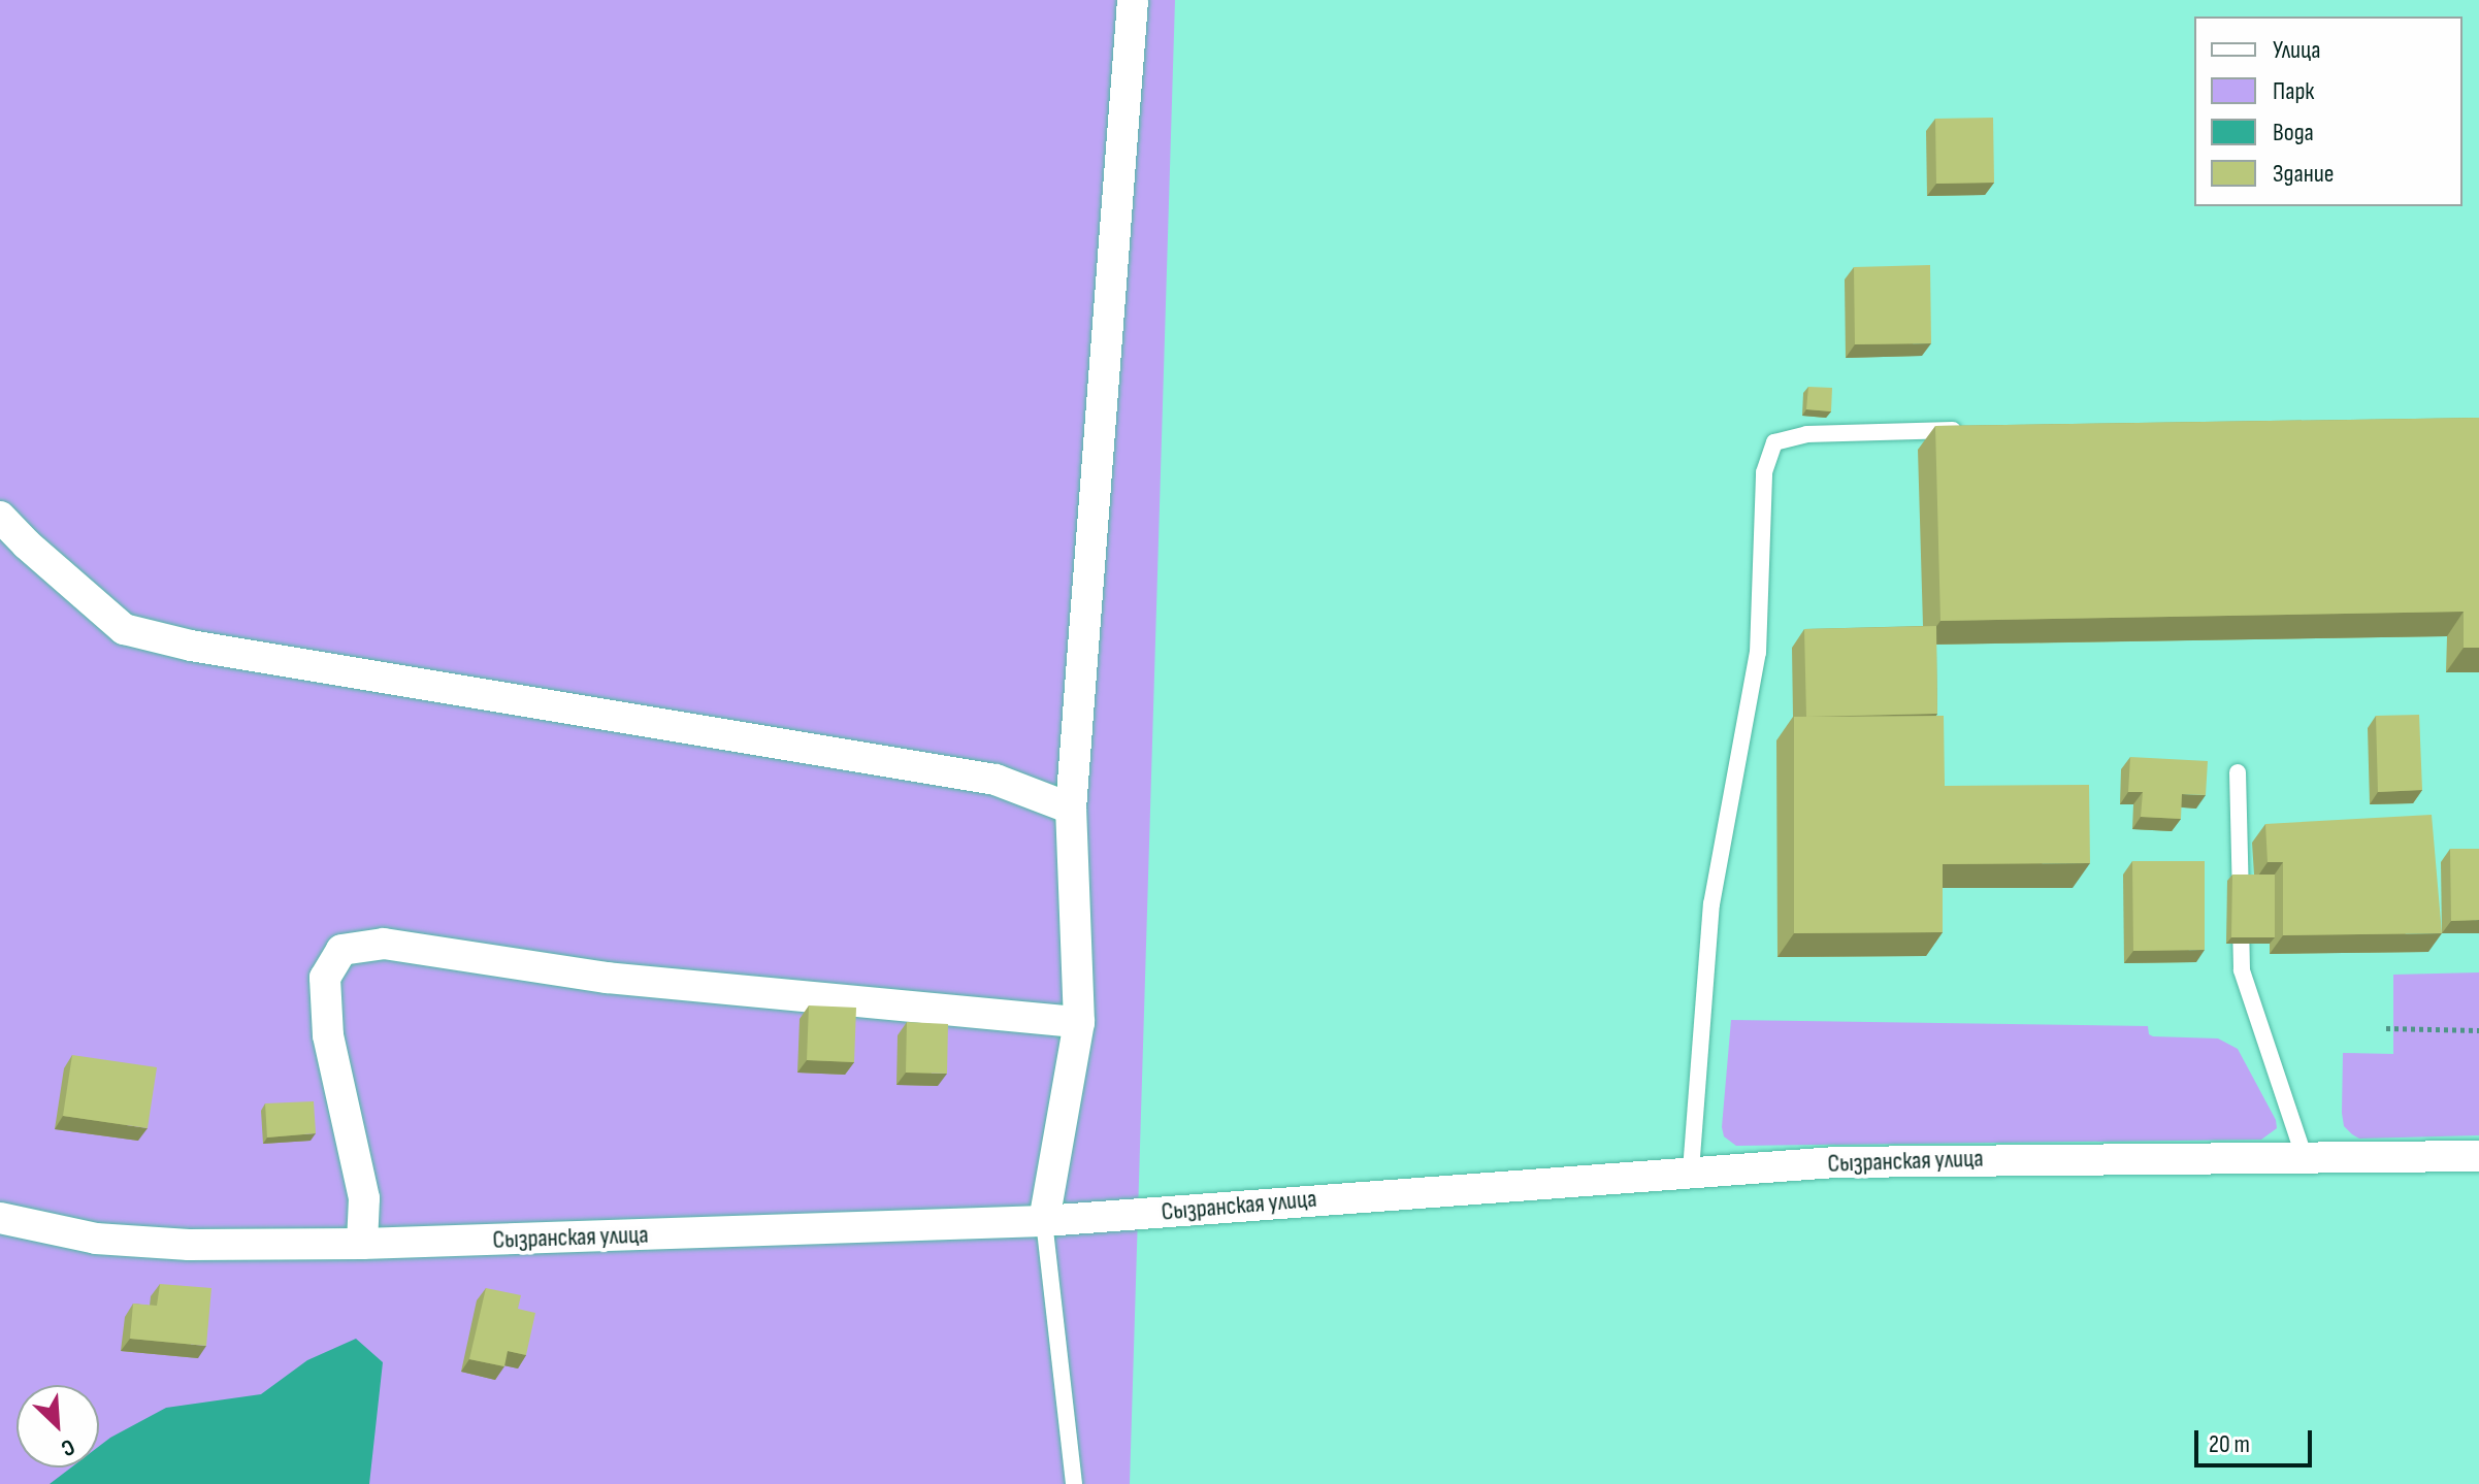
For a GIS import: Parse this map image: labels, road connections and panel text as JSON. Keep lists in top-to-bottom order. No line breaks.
{"streets":{"street":["Сызранская улица"]},"legend":["Улица","Парк","Вода","Здание"],"scale_bar":"20 m","north":"bottom right"}
